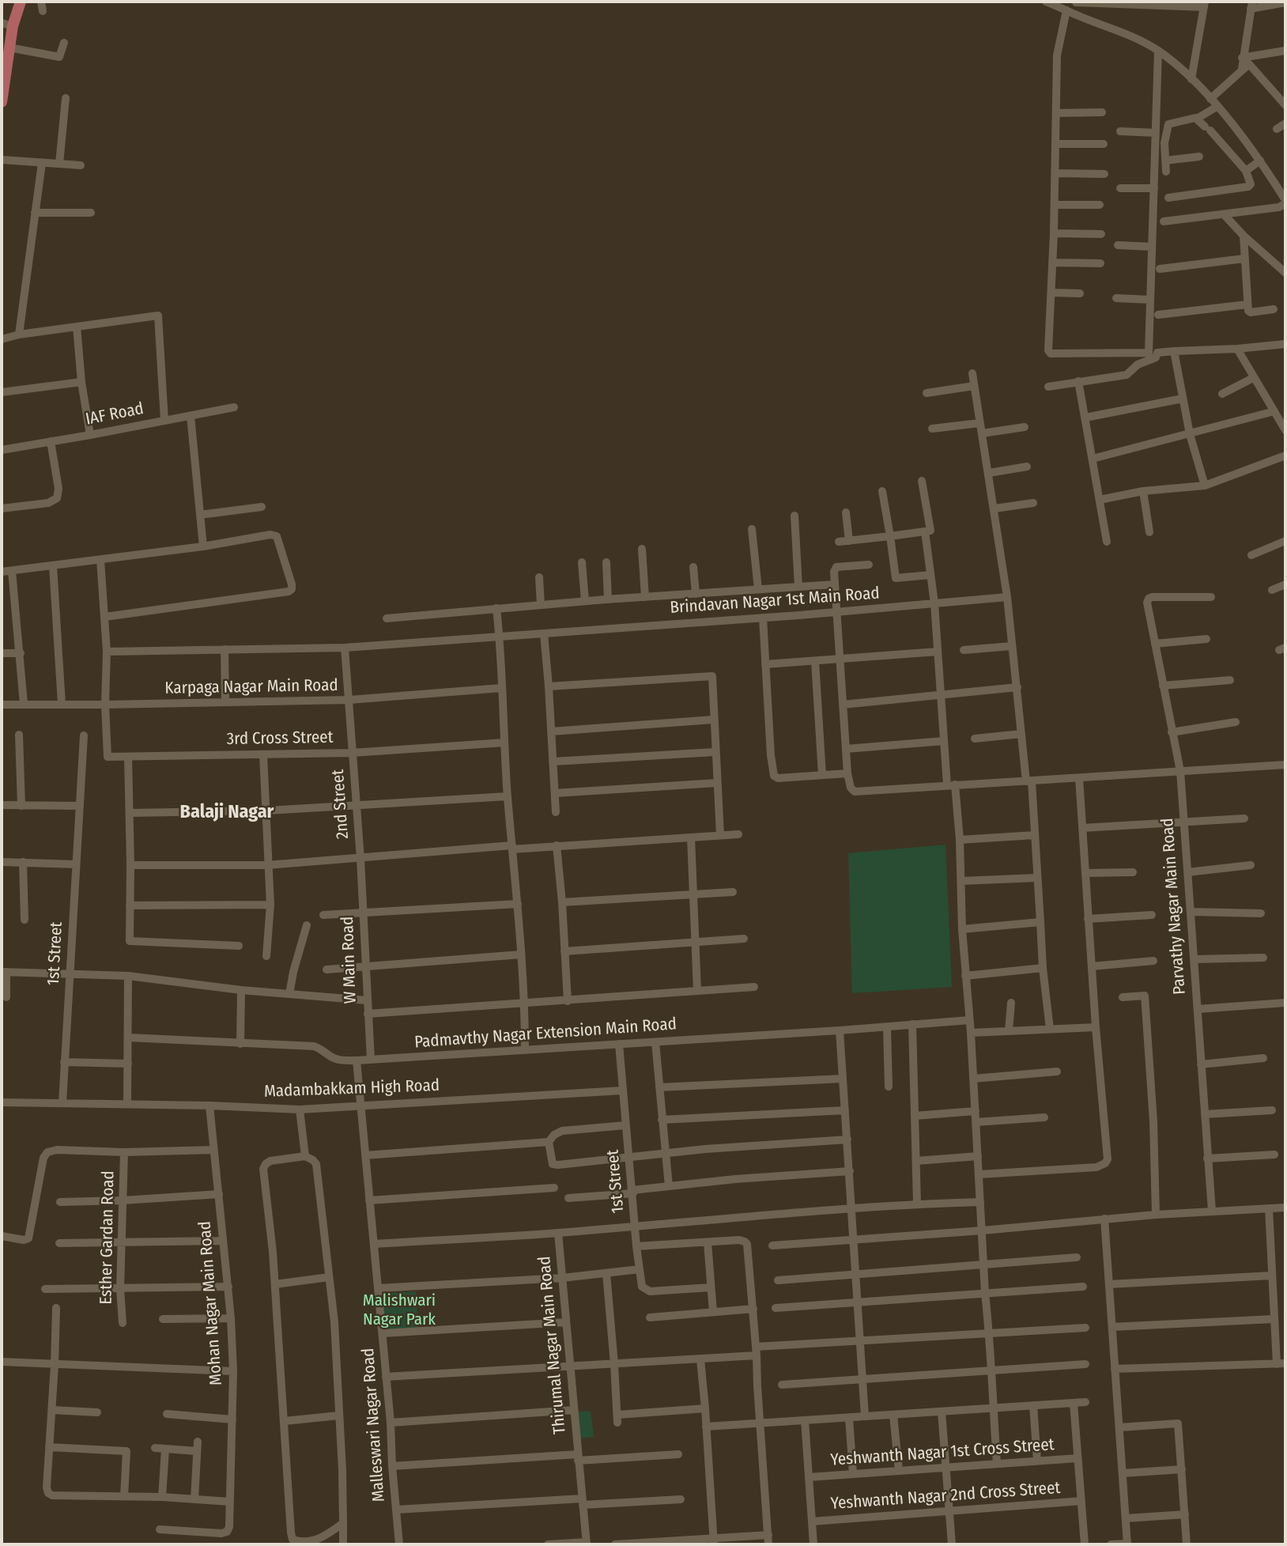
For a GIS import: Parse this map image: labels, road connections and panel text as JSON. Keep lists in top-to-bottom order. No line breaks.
{"streets":{"street":["IAF Road","Brindavan Nagar 1st Main Road","Karpaga Nagar Main Road","3rd Cross Street","2nd Street","Parvathy Nagar Main Road","1st Street","W Main Road","Padmavthy Nagar Extension Main Road","Madambakkam High Road","Esther Gardan Road","Mohan Nagar Main Road","Thirumal Nagar Main Road","Malleswari Nagar Road","Yeshwanth Nagar 1st Cross Street","Yeshwanth Nagar 2nd Cross Street"]},"crossings":[["Brindavan Nagar 1st Main Road","2nd Street"],["Karpaga Nagar Main Road","3rd Cross Street"],["Karpaga Nagar Main Road","2nd Street"],["3rd Cross Street","2nd Street"],["2nd Street","W Main Road"],["1st Street","Madambakkam High Road"],["W Main Road","Padmavthy Nagar Extension Main Road"],["Padmavthy Nagar Extension Main Road","Malleswari Nagar Road"],["Madambakkam High Road","Mohan Nagar Main Road"],["Madambakkam High Road","Malleswari Nagar Road"]],"districts":["Balaji Nagar"],"parks":["Malishwari Nagar Park"]}
